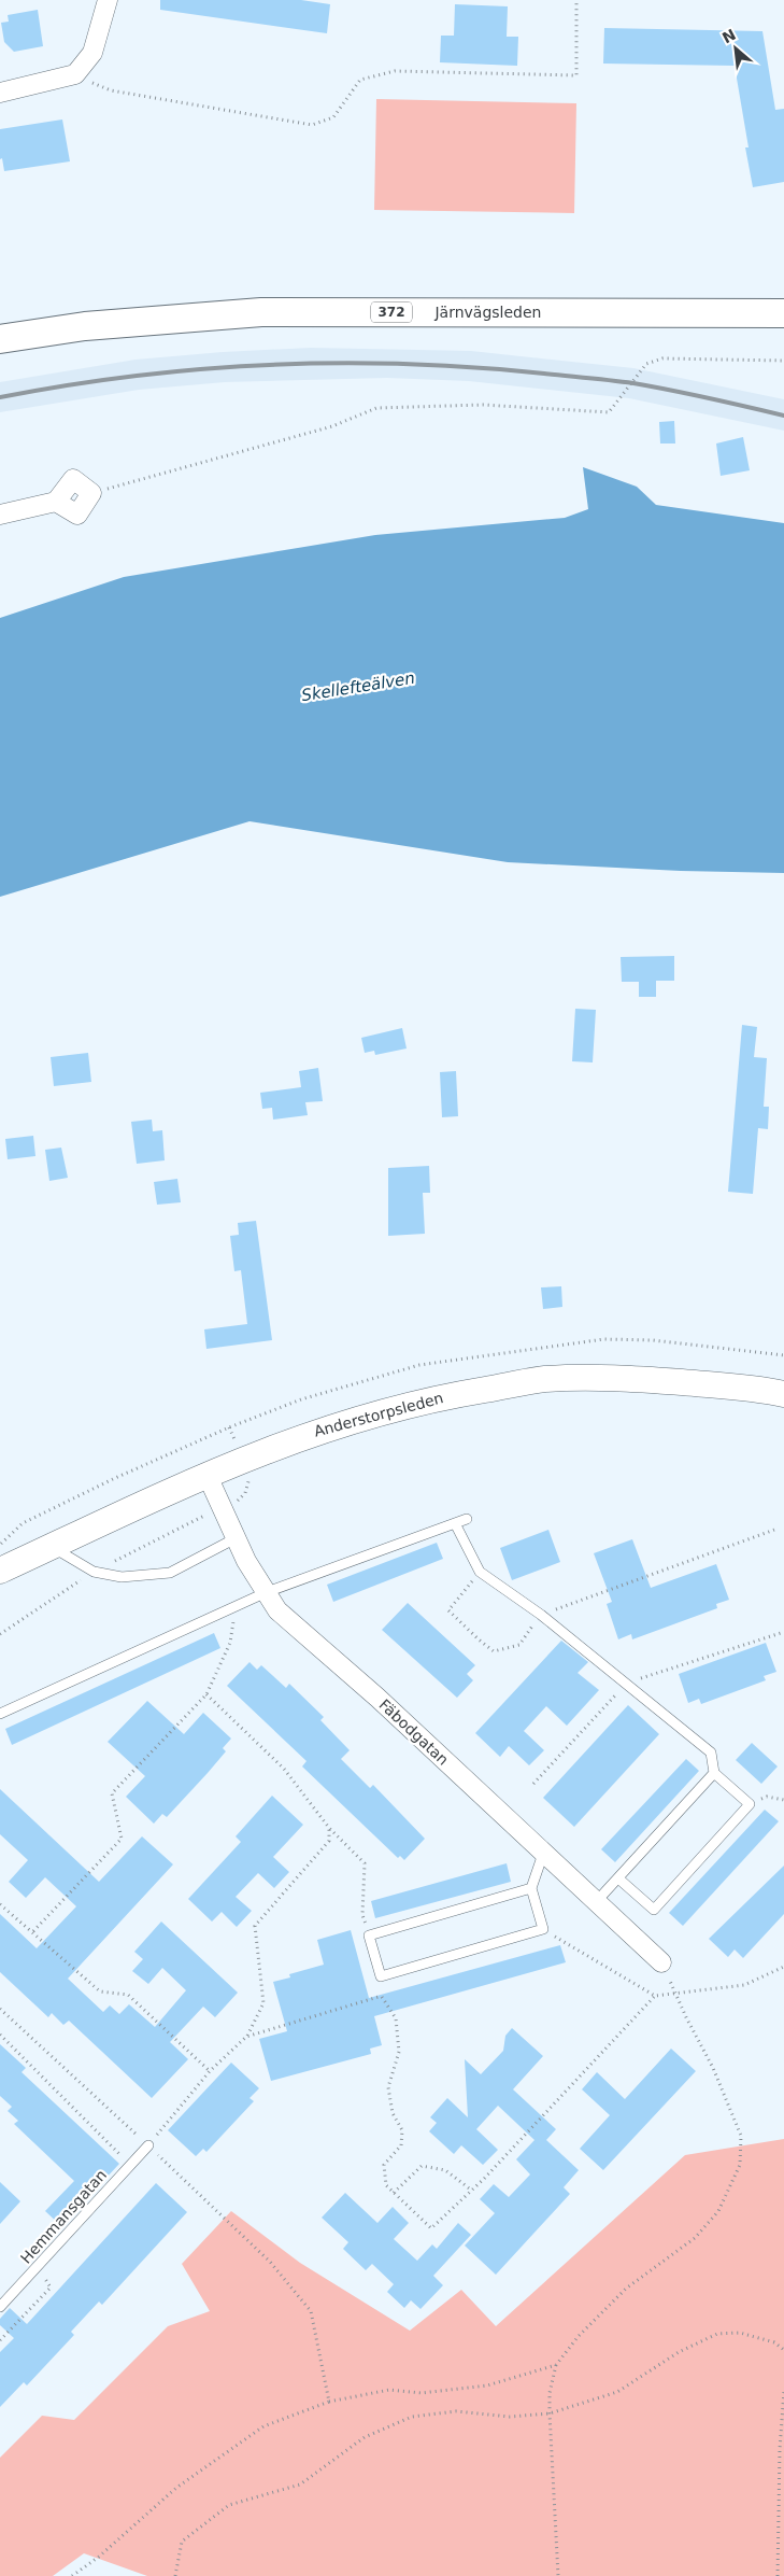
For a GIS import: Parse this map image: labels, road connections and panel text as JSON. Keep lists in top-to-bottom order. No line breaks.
{"streets":{"main road":["372","Järnvägsleden","Anderstorpsleden"],"street":["Fäbodgatan"],"lane":["Hemmansgatan"]},"crossings":[["Anderstorpsleden","Fäbodgatan"]],"water":["Skellefteälven"],"north":"top left"}
